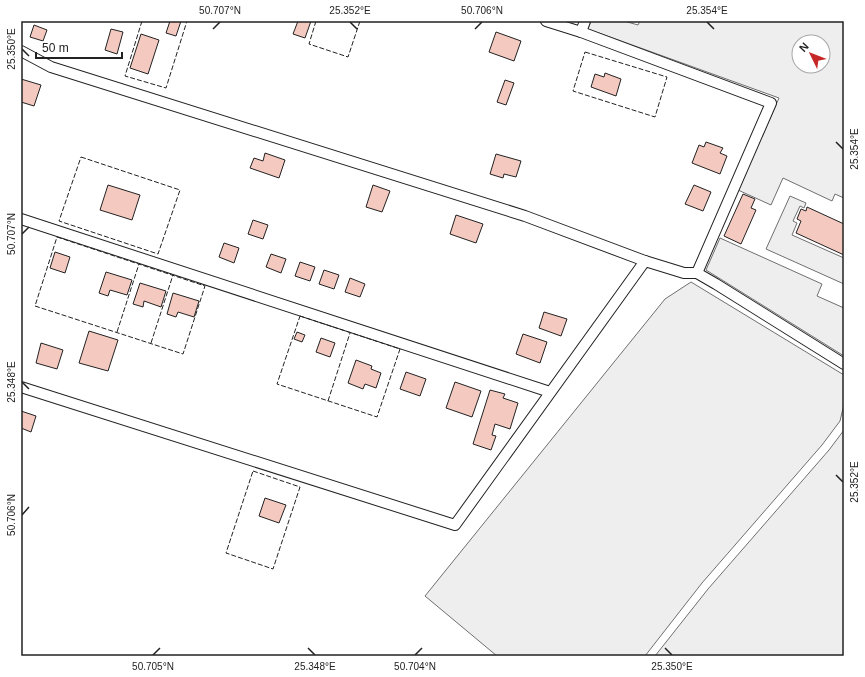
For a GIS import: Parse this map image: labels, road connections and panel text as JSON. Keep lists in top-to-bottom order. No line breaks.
{"scale_bar":"50 m","north":"top left","coordinates":["50.707°N","25.352°E","50.706°N","25.354°E","25.350°E","25.348°E","50.705°N","50.704°N"]}
